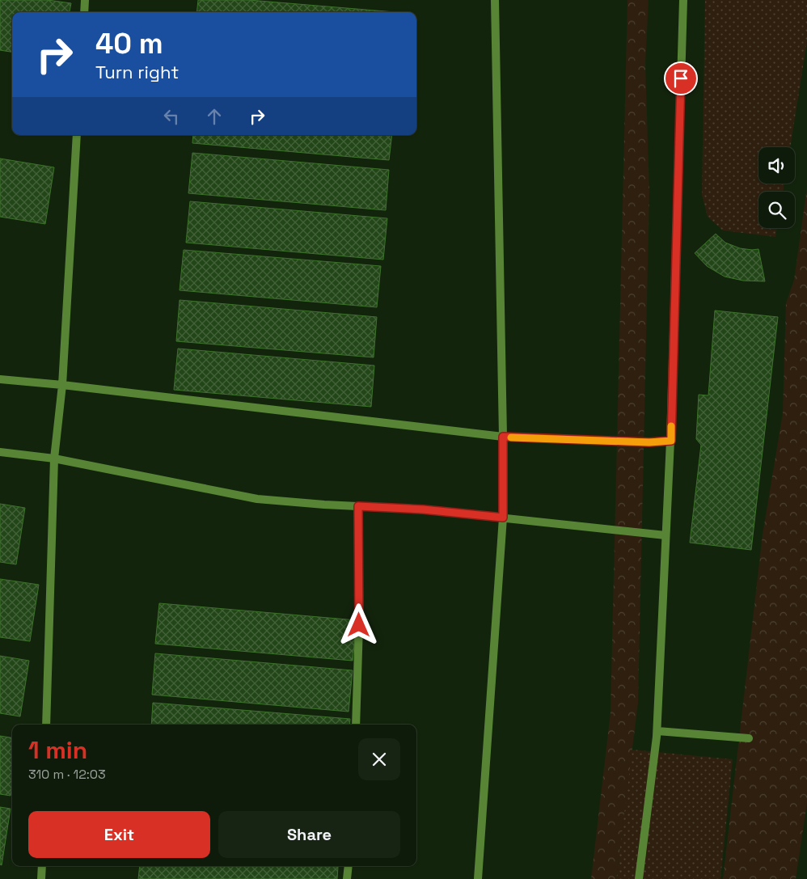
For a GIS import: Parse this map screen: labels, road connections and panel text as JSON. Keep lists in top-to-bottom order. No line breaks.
{"page":{"turn":["40 m","Turn right"],"heading":["1 min","310 m · 12:03"],"buttons":["Exit","Share"]}}
